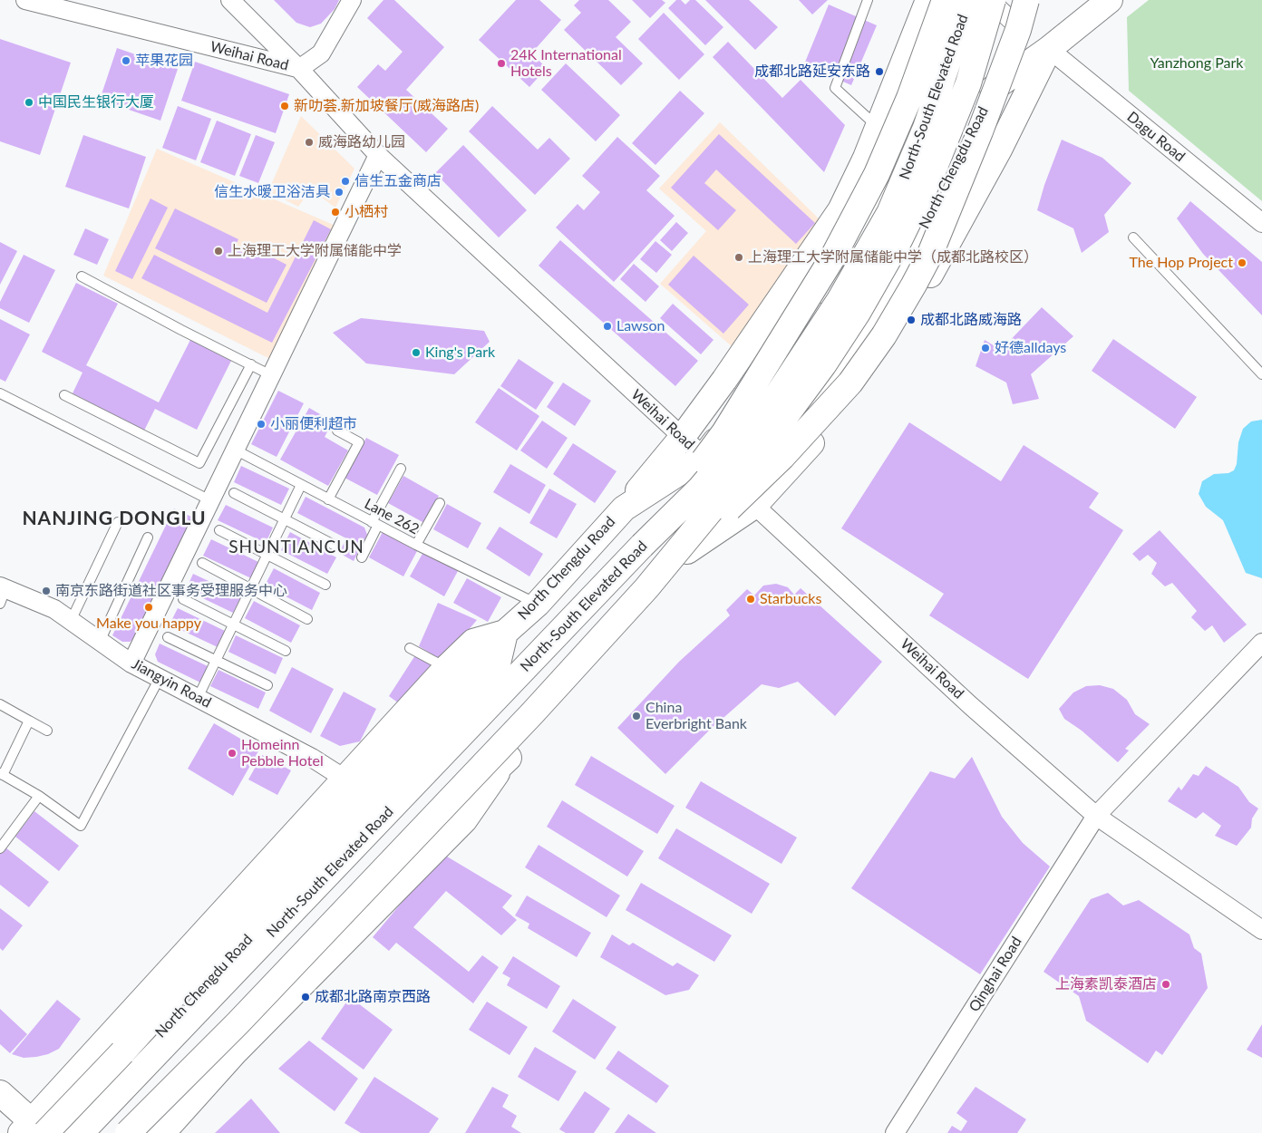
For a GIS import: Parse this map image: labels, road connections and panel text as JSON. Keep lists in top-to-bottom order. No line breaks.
{"streets":{"main road":["North-South Elevated Road","North Chengdu Road"],"street":["Weihai Road","Dagu Road","Jiangyin Road","Qinghai Road"],"lane":["Lane 262"]},"crossings":[["Weihai Road","North Chengdu Road"],["Weihai Road","Qinghai Road"],["North Chengdu Road","Lane 262"]],"districts":["NANJING DONGLU","SHUNTIANCUN"],"parks":["Yanzhong Park"],"places":["苹果花园","24K International Hotels","成都北路延安东路","中国民生银行大厦","新叻荟.新加坡餐厅(威海路店)","威海路幼儿园","信生五金商店","信生水暧卫浴洁具","小栖村","上海理工大学附属储能中学","上海理工大学附属储能中学（成都北路校区）","The Hop Project","成都北路威海路","Lawson","好德alldays","King's Park","小丽便利超市","南京东路街道社区事务受理服务中心","Starbucks","Make you happy","China Everbright Bank","Homeinn Pebble Hotel","上海素凯泰酒店","成都北路南京西路"]}
